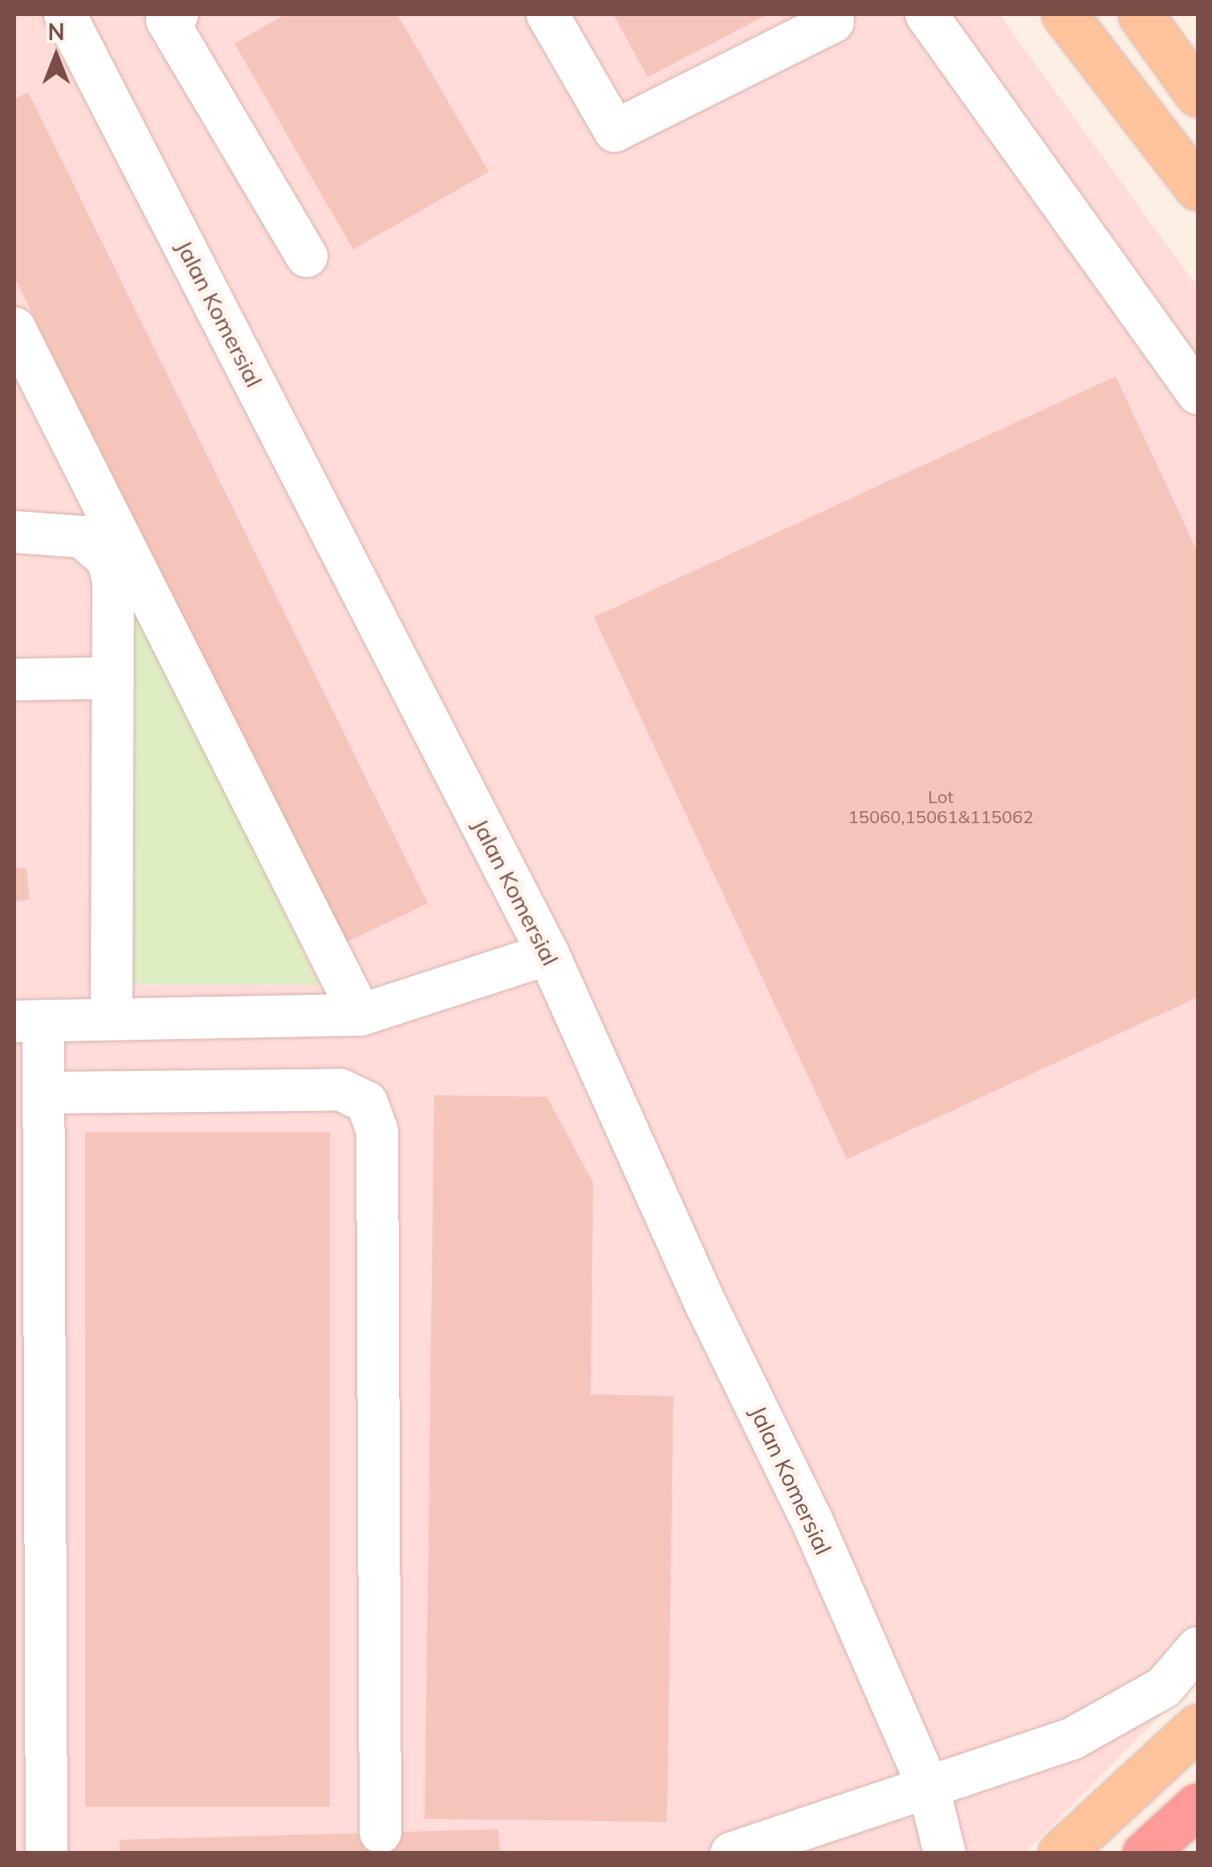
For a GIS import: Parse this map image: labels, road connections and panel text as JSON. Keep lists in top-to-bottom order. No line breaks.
{"streets":{"street":["Jalan Komersial"]},"house_numbers":["Lot 15060,15061&115062"],"north":"top"}
